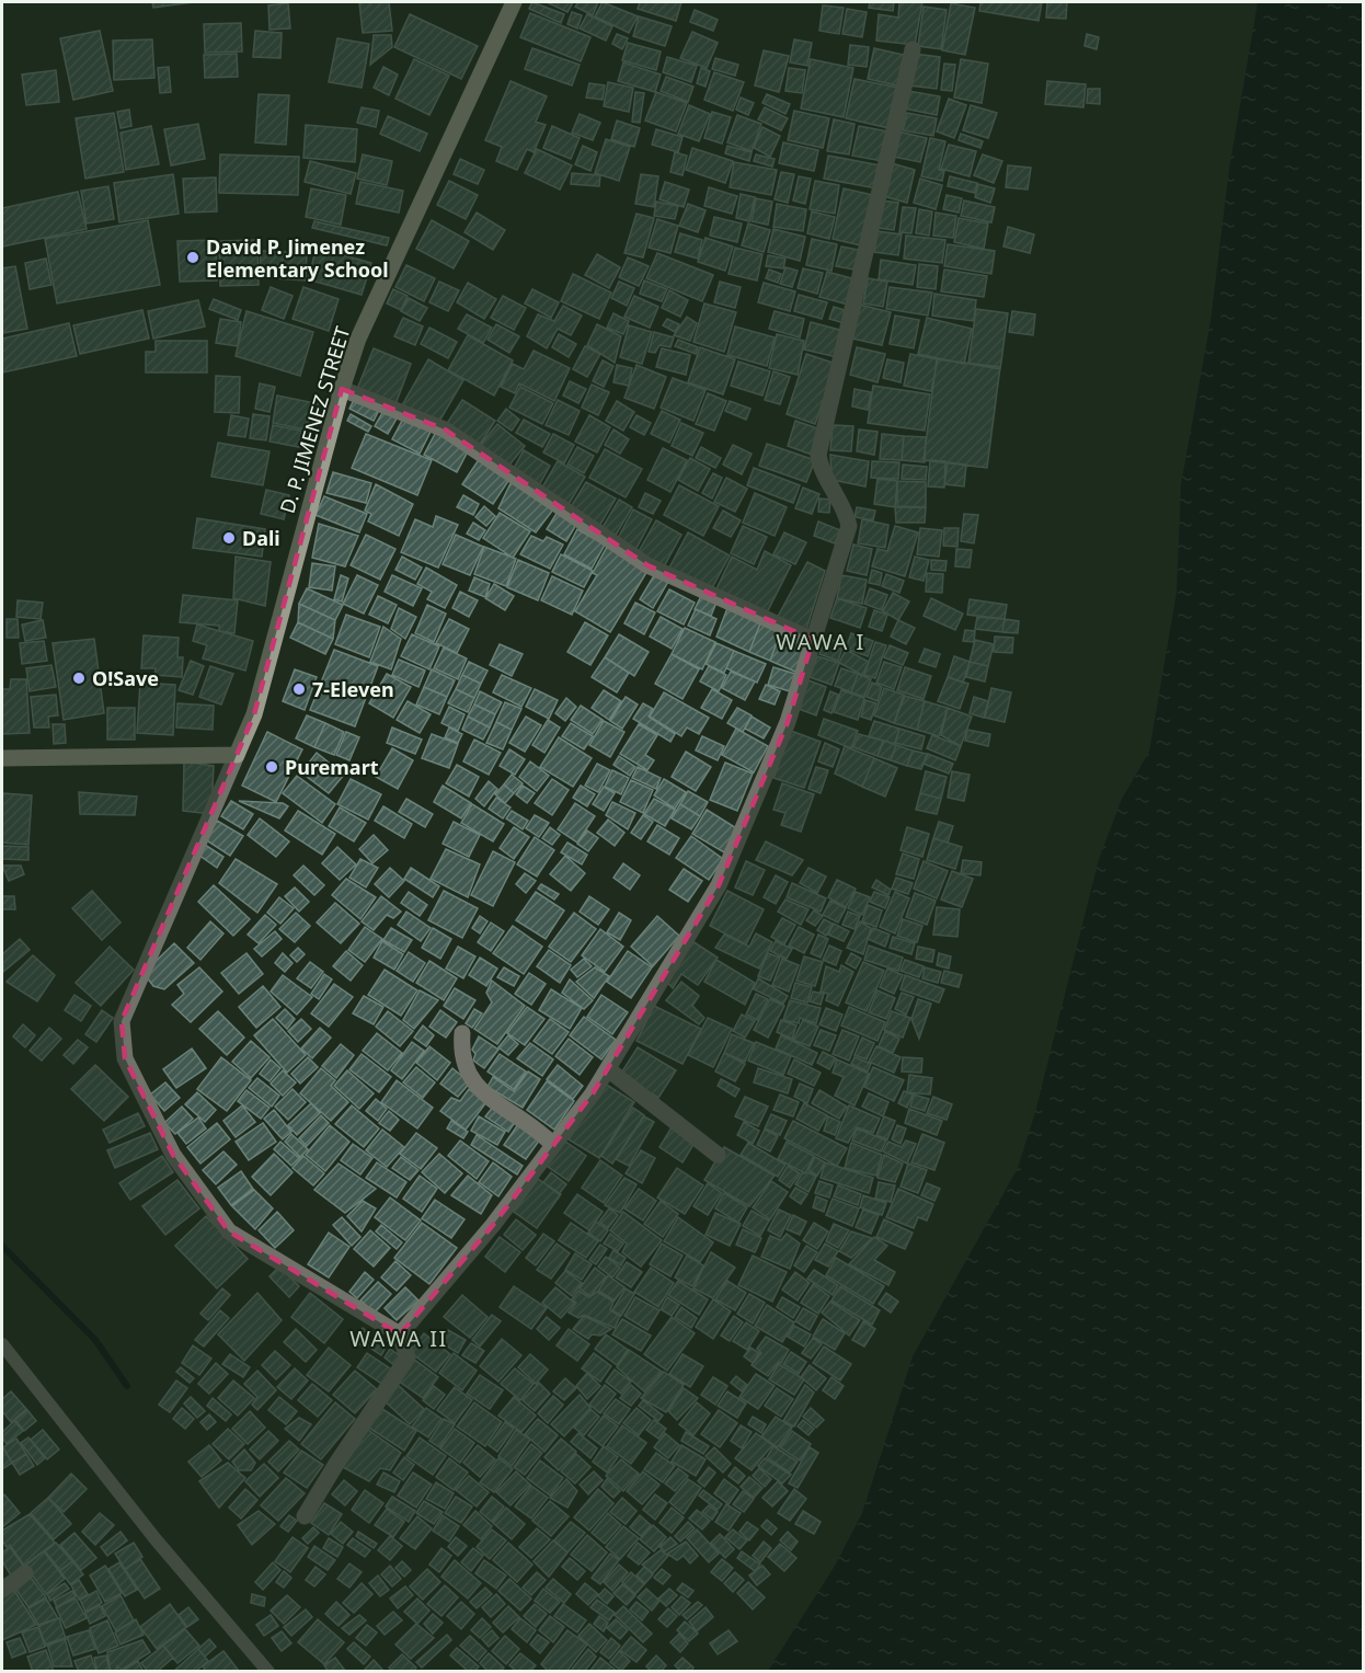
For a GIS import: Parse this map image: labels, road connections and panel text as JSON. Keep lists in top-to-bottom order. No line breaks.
{"streets":{"street":["D. P. JIMENEZ STREET"]},"districts":["WAWA I","WAWA II"],"places":["David P. Jimenez Elementary School","Dali","O!Save","7-Eleven","Puremart"]}
